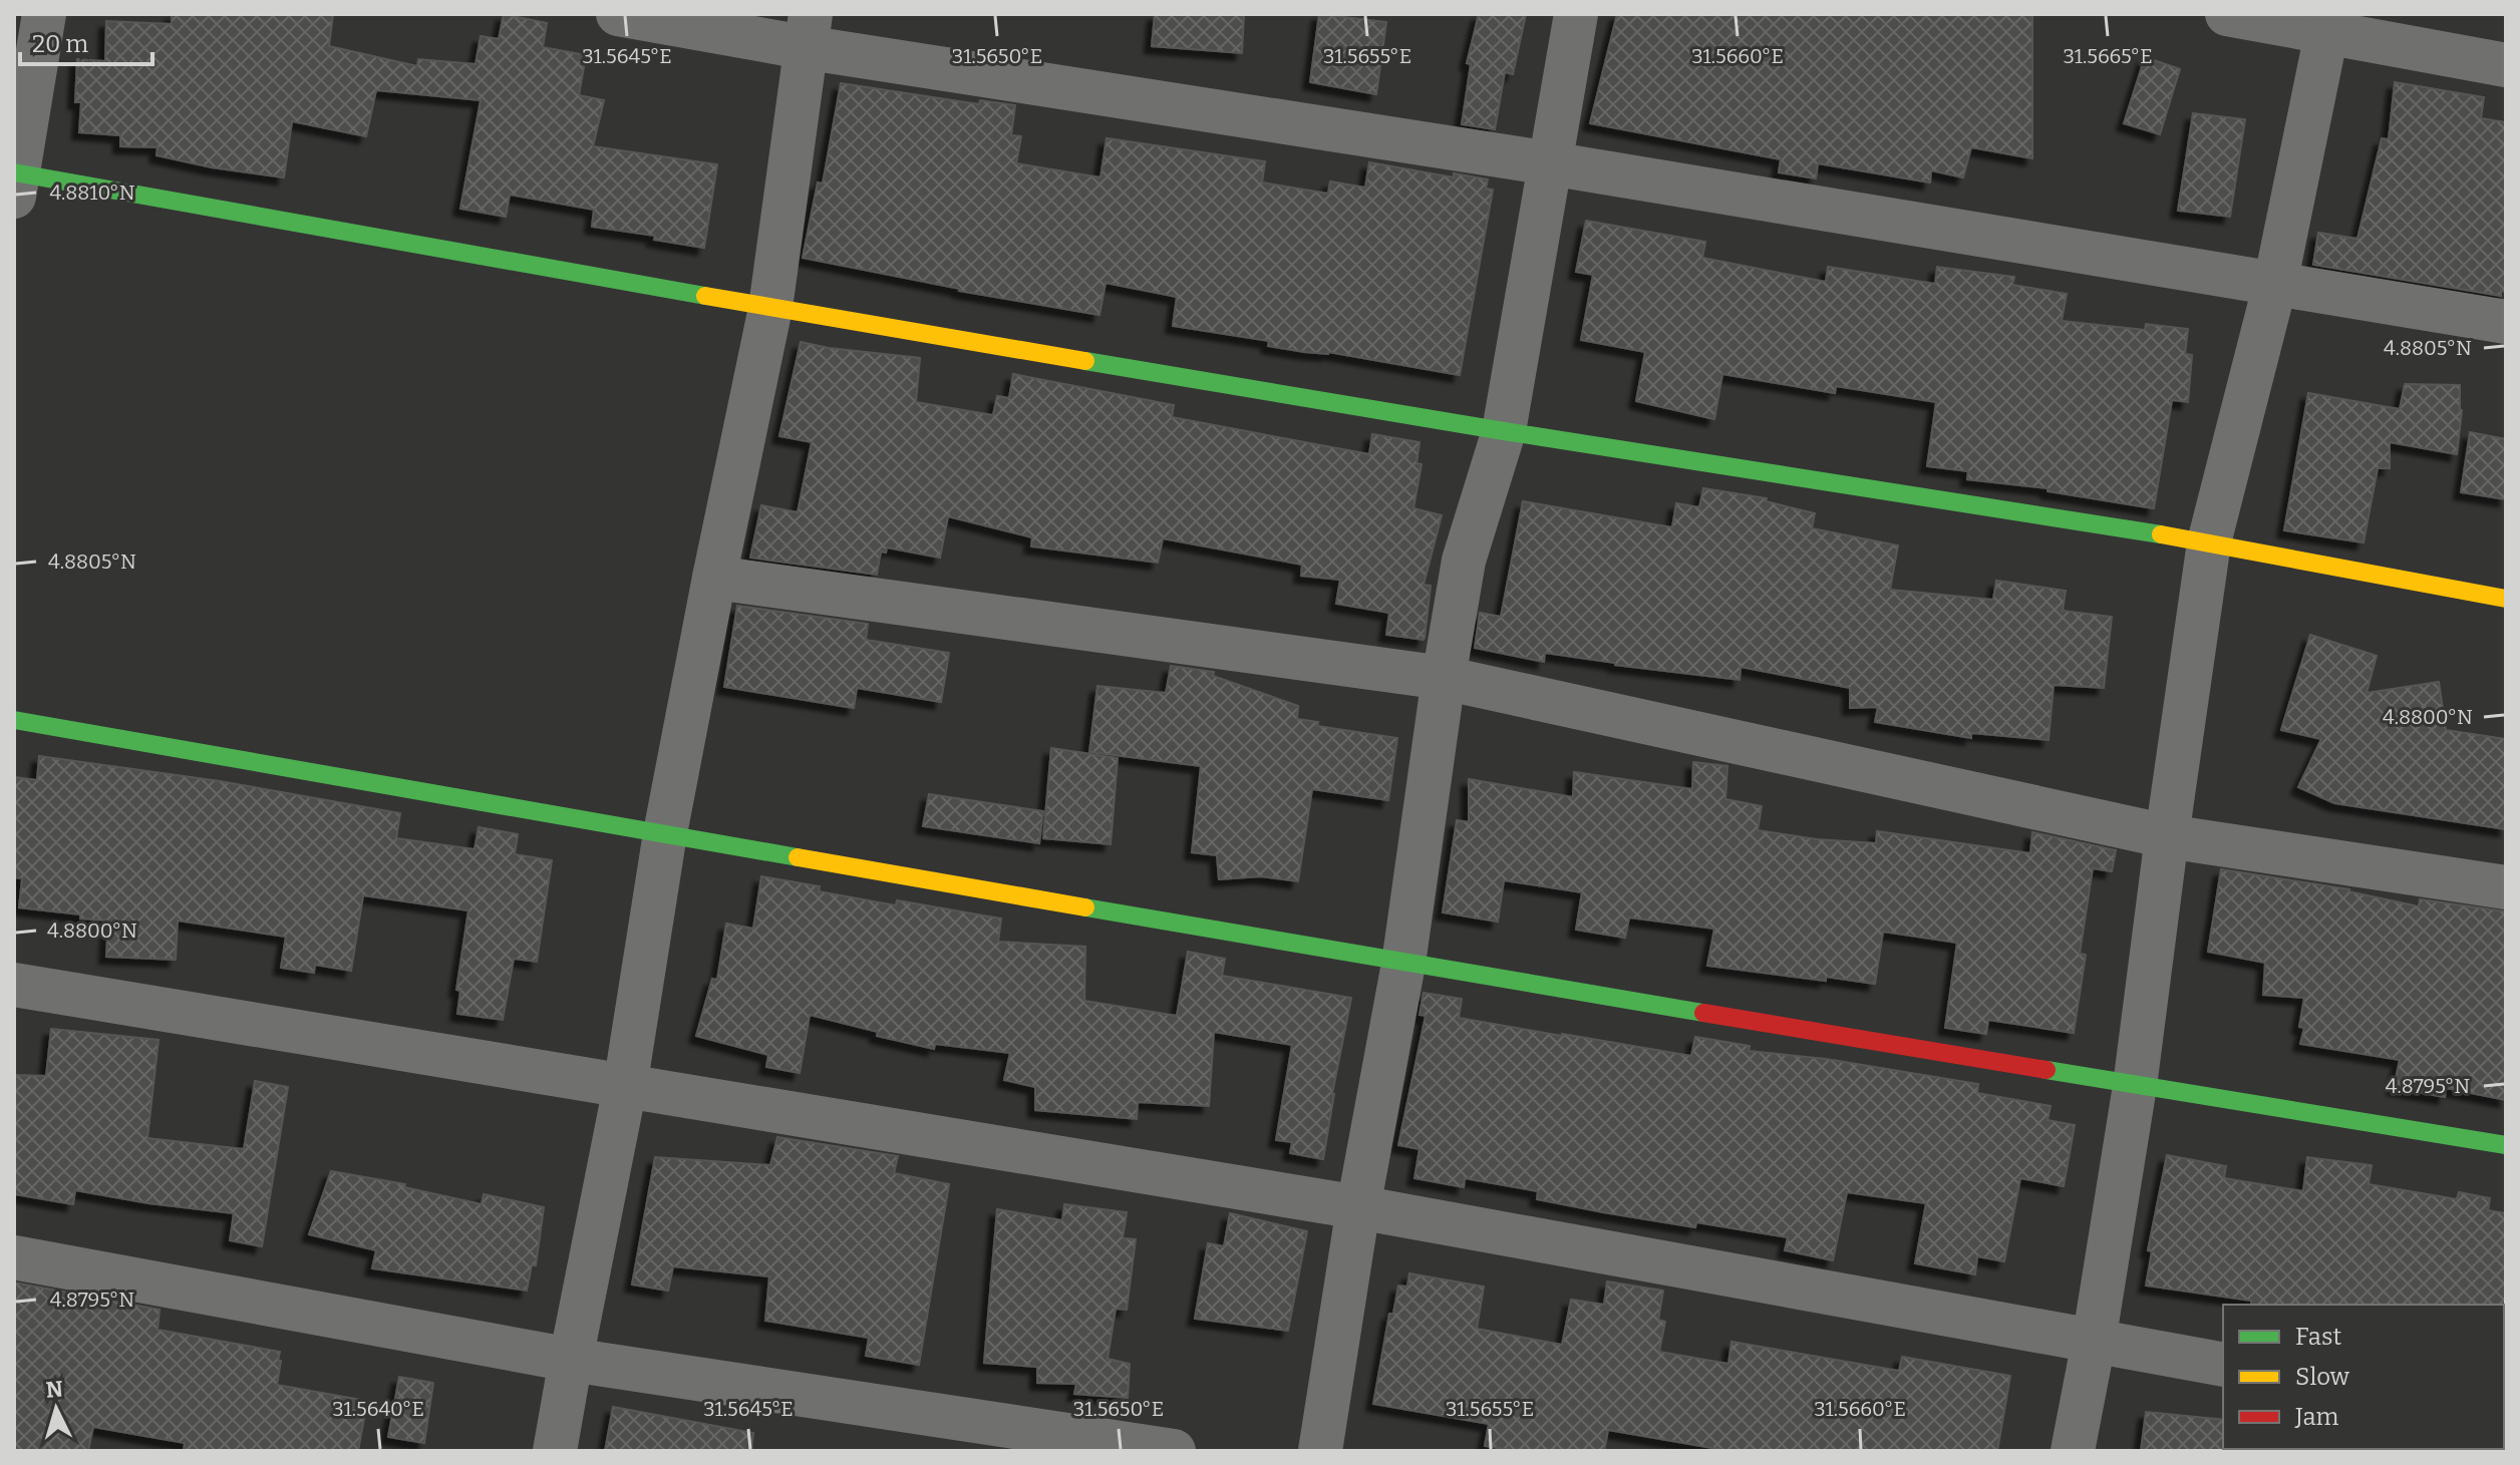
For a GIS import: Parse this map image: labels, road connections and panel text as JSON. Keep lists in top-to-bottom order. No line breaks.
{"legend":["Fast","Slow","Jam"],"scale_bar":"20 m","north":"top","coordinates":["31.5645°E","31.5650°E","31.5655°E","31.5660°E","31.5665°E","4.8810°N","4.8805°N","4.8800°N","4.8795°N","31.5640°E"]}
